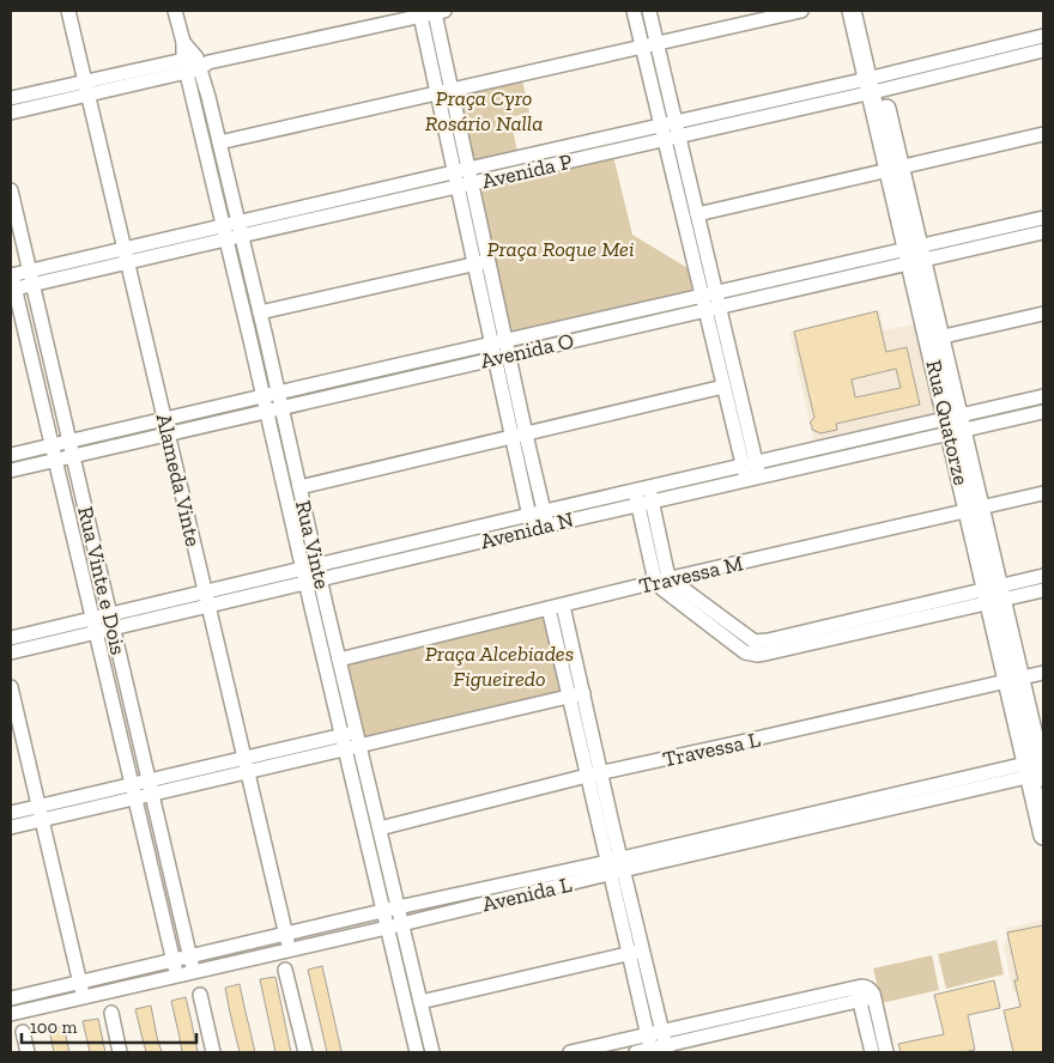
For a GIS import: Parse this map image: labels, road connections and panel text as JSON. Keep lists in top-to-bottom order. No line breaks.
{"streets":{"street":["Avenida P","Avenida O","Rua Quatorze","Alameda Vinte","Avenida N","Rua Vinte","Travessa M","Rua Vinte e Dois","Travessa L","Avenida L"]},"crossings":[["Avenida P","Rua Quatorze"],["Avenida P","Alameda Vinte"],["Avenida P","Rua Vinte"],["Avenida P","Rua Vinte e Dois"],["Avenida O","Rua Quatorze"],["Avenida O","Alameda Vinte"],["Avenida O","Rua Vinte"],["Avenida O","Rua Vinte e Dois"],["Rua Quatorze","Avenida N"],["Rua Quatorze","Travessa M"],["Rua Quatorze","Travessa L"],["Rua Quatorze","Avenida L"],["Alameda Vinte","Avenida N"],["Alameda Vinte","Avenida L"],["Avenida N","Rua Vinte"],["Avenida N","Rua Vinte e Dois"],["Rua Vinte","Travessa M"],["Rua Vinte","Travessa L"],["Rua Vinte","Avenida L"],["Rua Vinte e Dois","Avenida L"]],"parks":["Praça Cyro Rosário Nalla","Praça Roque Mei","Praça Alcebiades Figueiredo"],"scale_bar":"100 m"}
